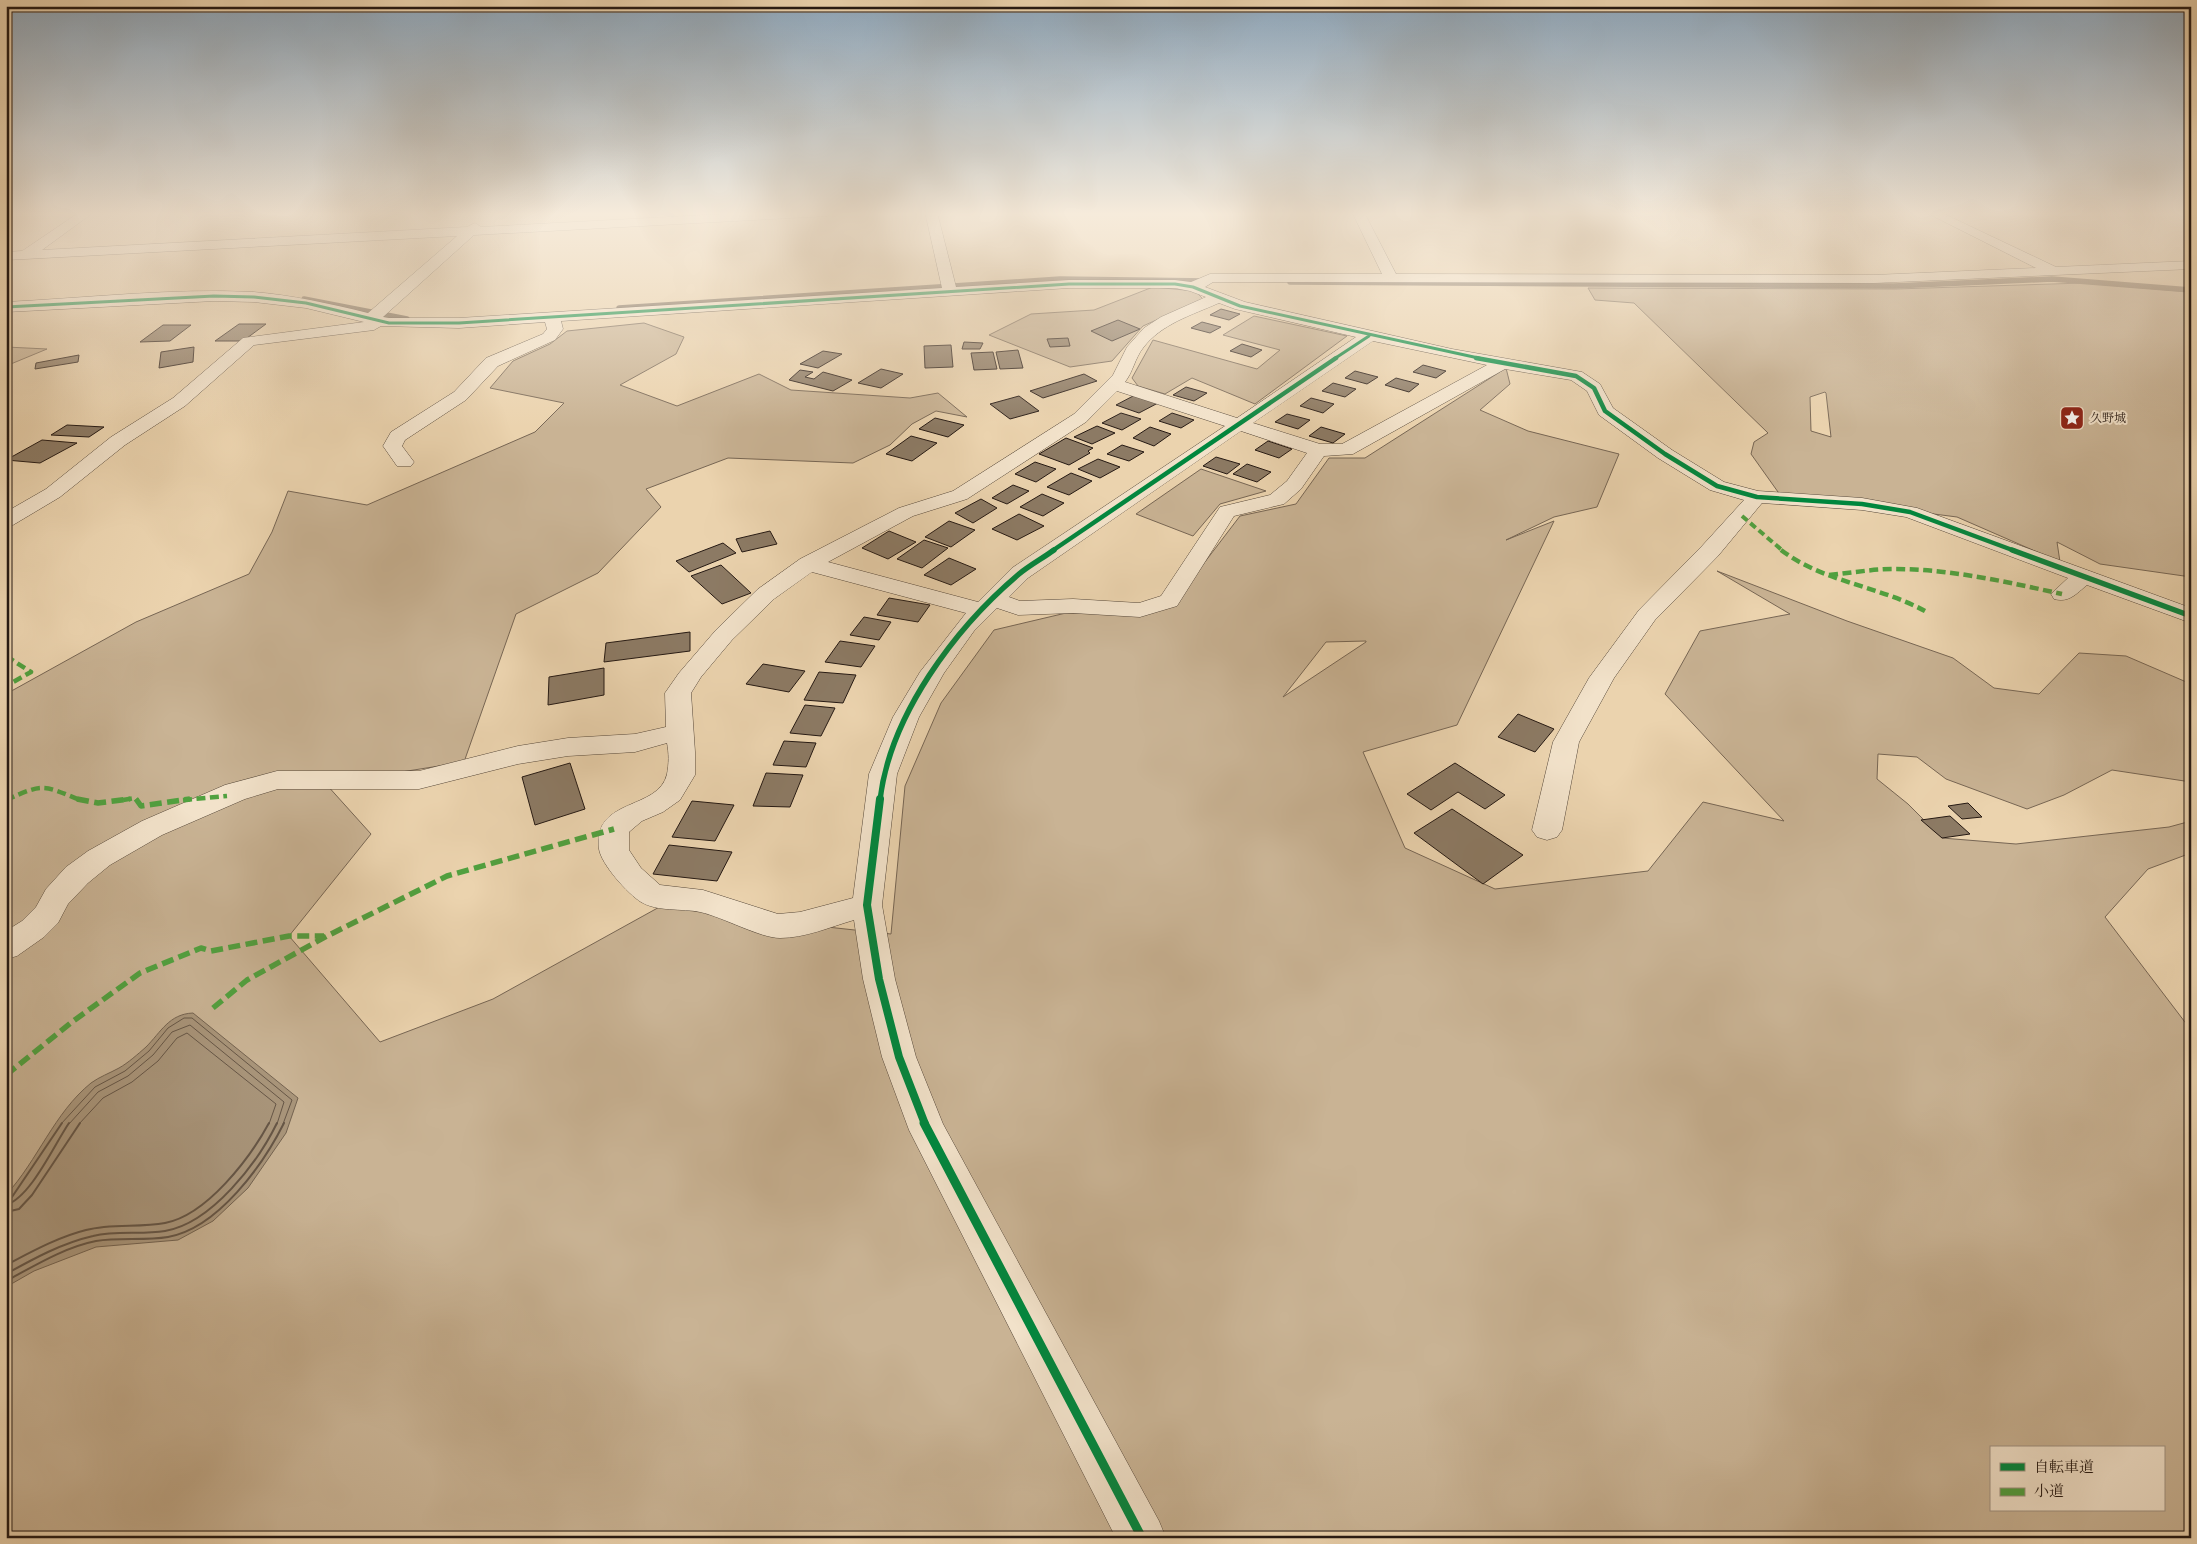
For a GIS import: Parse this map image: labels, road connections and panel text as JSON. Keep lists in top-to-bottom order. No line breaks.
{"places":{"place":["久野城"]},"legend":["自転車道","小道"]}
